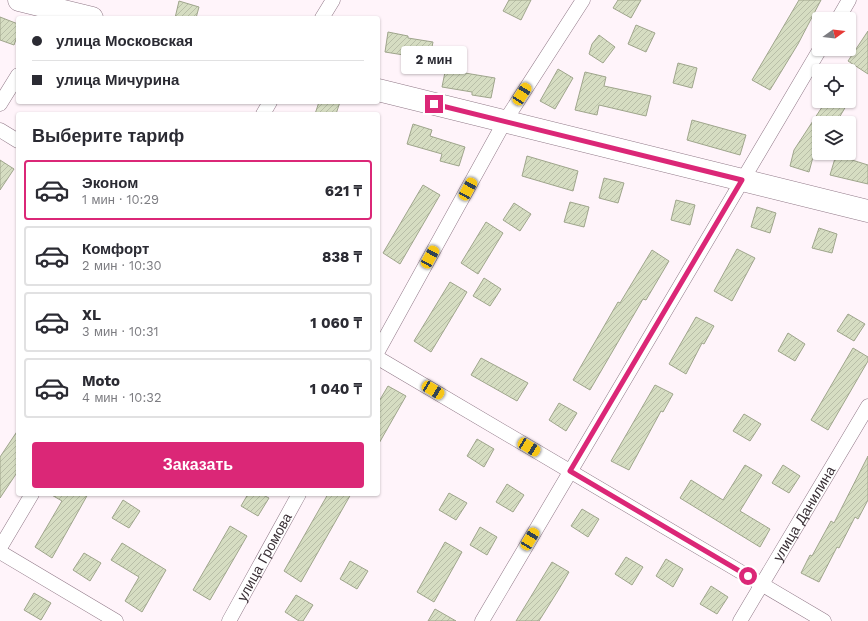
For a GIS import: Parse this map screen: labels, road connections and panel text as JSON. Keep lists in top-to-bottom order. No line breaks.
{"streets":{"street":["улица Данилина","улица Громова"]},"north":"right","page":{"banner":["улица Московская","улица Мичурина"],"bubble":"2 мин","heading":"Выберите тариф","list":[{"name":"Эконом","note":"1 мин · 10:29","value":"621 ₸"},{"name":"Комфорт","note":"2 мин · 10:30","value":"838 ₸"},{"name":"XL","note":"3 мин · 10:31","value":"1 060 ₸"},{"name":"Moto","note":"4 мин · 10:32","value":"1 040 ₸"}],"buttons":"Заказать"}}
